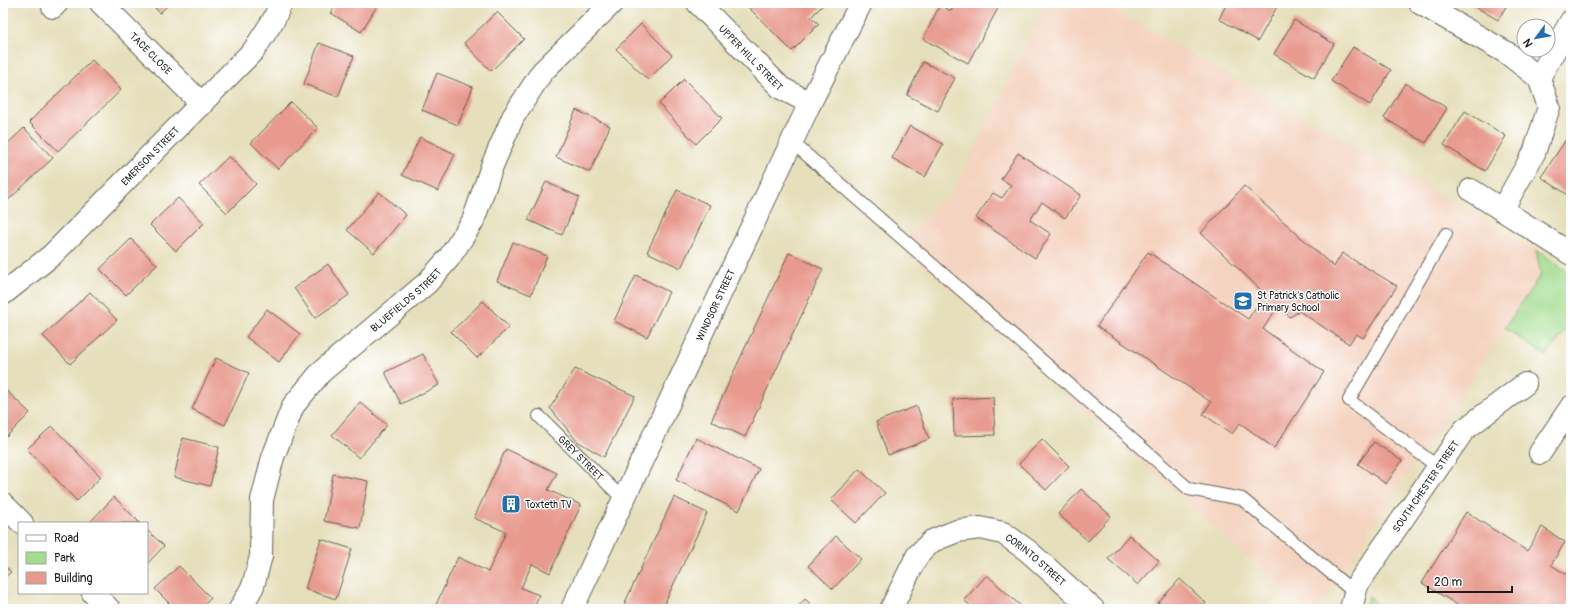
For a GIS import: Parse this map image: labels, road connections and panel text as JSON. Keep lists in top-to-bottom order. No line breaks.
{"streets":{"street":["TACE CLOSE","UPPER HILL STREET","EMERSON STREET","BLUEFIELDS STREET","WINDSOR STREET","SOUTH CHESTER STREET","CORINTO STREET"],"lane":["GREY STREET"]},"crossings":[["TACE CLOSE","EMERSON STREET"],["UPPER HILL STREET","WINDSOR STREET"],["WINDSOR STREET","GREY STREET"]],"places":{"school or university":["St Patrick's Catholic Primary School"],"building":["Toxteth TV"]},"legend":["Road","Park","Building"],"scale_bar":"20 m","north":"bottom left"}
